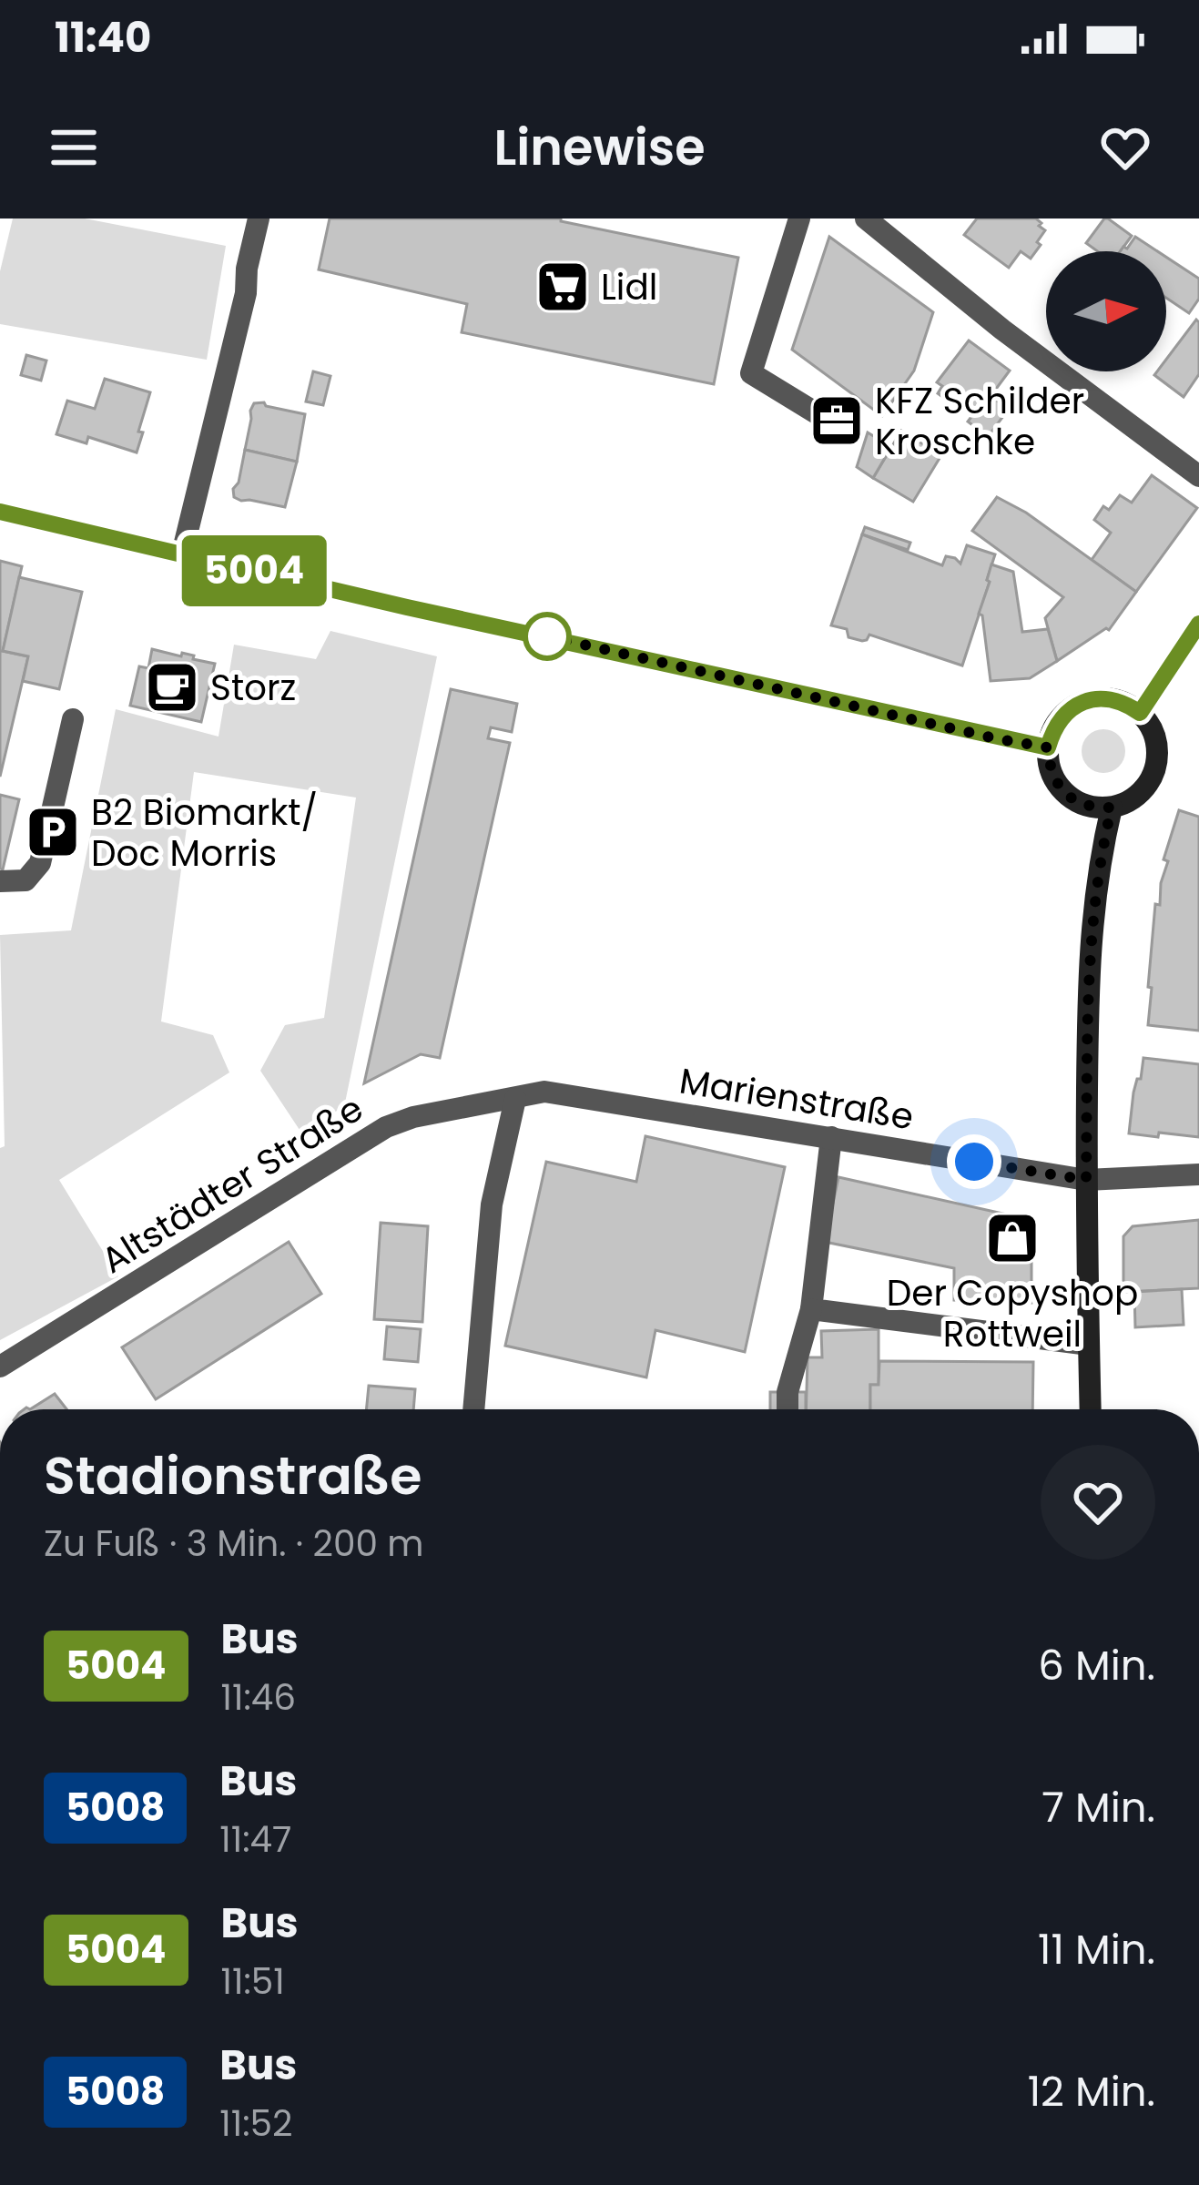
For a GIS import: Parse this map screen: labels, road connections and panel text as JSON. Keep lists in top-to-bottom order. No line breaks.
{"streets":{"street":["Marienstraße","Altstädter Straße"]},"crossings":[["Marienstraße","Altstädter Straße"]],"places":{"supermarket":["Lidl"],"office":["KFZ Schilder Kroschke"],"cafe":["Storz"],"parking":["B2 Biomarkt/ Doc Morris"],"shop":["Der Copyshop Rottweil"]},"lines":["bus line 5004"],"north":"right","page":{"status":"11:40","header":"Linewise","on_map":"5004","heading":["Stadionstraße","Zu Fuß · 3 Min. · 200 m"],"list":[{"mark":"5004","name":"Bus","note":"11:46","value":"6 Min."},{"mark":"5008","name":"Bus","note":"11:47","value":"7 Min."},{"mark":"5004","name":"Bus","note":"11:51","value":"11 Min."},{"mark":"5008","name":"Bus","note":"11:52","value":"12 Min."}]}}
